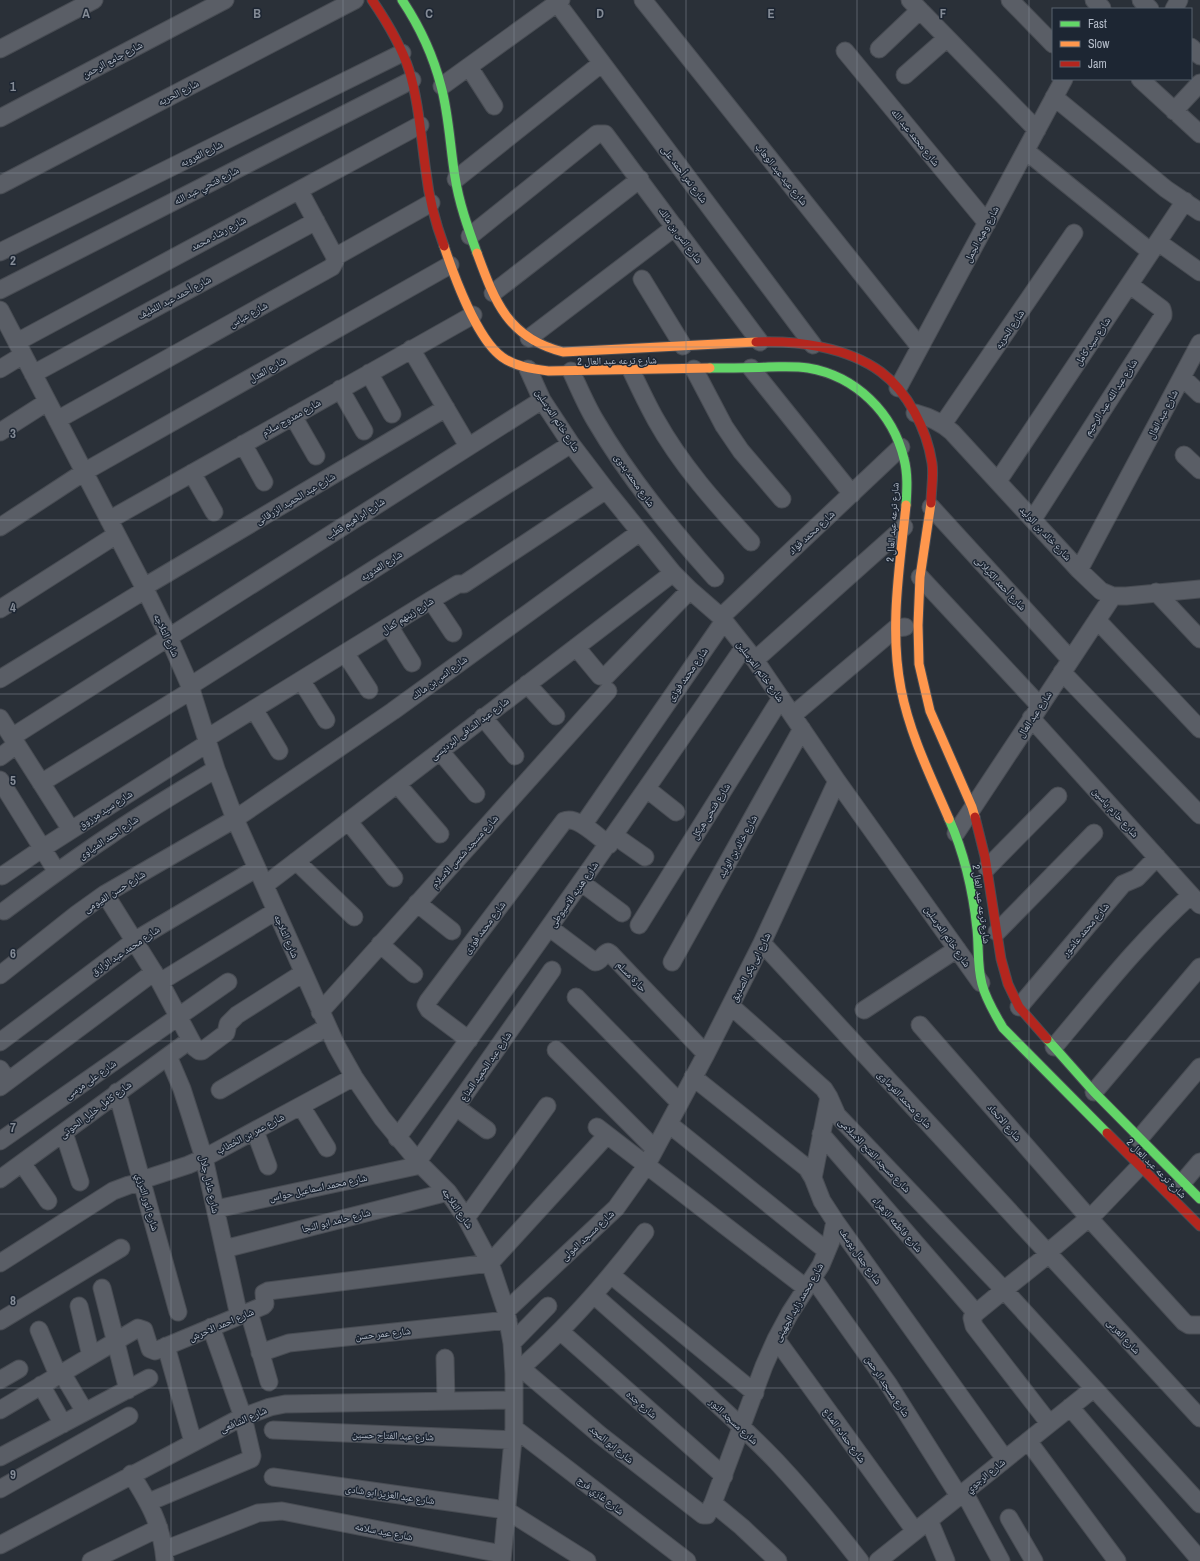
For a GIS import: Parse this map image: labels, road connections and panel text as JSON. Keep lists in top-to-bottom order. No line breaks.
{"streets":{"street":["شارع جامع الرحمن","شارع الحريه","شارع محمد عبد الله","شارع العروبه","شارع نمر أحمد على","شارع عيد عبد الوهاب","شارع فتحي عبد الله","شارع رشاد محمد","شارع وهبه الجمل","شارع انس بن مالك","شارع أحمد عبد اللطيف","شارع عباس","شارع سيد كامل","شارع ترعه عبد العال 2","شارع العدل","شارع عبد الله عبد الرحيم","شارع عبد العال","شارع ممدوح سلام","شارع خاتم المرسلين","شارع محمد بدوى","شارع عبد الحميد الزرقانى","شارع ابراهيم قطب","شارع محمد فؤاد","شارع خالد بن الوليد","شارع العدويه","شارع أحمد الكيلانى","شارع زينهم كمال","شارع الثلاجه","شارع محمد فوزى","شارع عبد الشافى البرديسى","شارع سيد مرزوق","شارع فتحى هيكل","شارع حازم ياسين","شارع احمد المنياوى","شارع مسجد شمس الاسلام","شارع حسن الفيومى","شارع هديه الاسيوطى","شارع محمد عاشور","شارع محمد عبد الرازق","شارع ابى بكر الصديق","حارة مسلم","شارع عبد الحميد المناع","شارع على مرسى","شارع محمد الفرماوى","شارع كامل خليل الحوتى","شارع الاتحاد","شارع عمر بن الخطاب","شارع مسجد الفتح الاسلامى","شارع عادل جلال","شارع محمد اسماعيل حواس","شارع انور الترزي","شارع حامد ابو النجا","شارع فاطمه الزهراء","شارع مسجد المولى","شارع جمال يوسف","شارع محمد زايد الجهينى","شارع احمد الاحرش","شارع عمر حسن","شارع العربى","شارع مسجد الرحمن","شارع جده","شارع الشافعى","شارع مسجد النور","شارع عبد الفتاح حسين","شارع حماده المناع","شارع ابو المجد","شارع الرجوي","شارع عبد العزيز ابو شادى","شارع غازي فرج","شارع عيد سلامه"]},"crossings":[["شارع الحريه","شارع خالد بن الوليد"],["شارع محمد عبد الله","شارع وهبه الجمل"],["شارع العروبه","شارع ترعه عبد العال 2"],["شارع نمر أحمد على","شارع ترعه عبد العال 2"],["شارع عيد عبد الوهاب","شارع وهبه الجمل"],["شارع فتحي عبد الله","شارع ترعه عبد العال 2"],["شارع رشاد محمد","شارع ترعه عبد العال 2"],["شارع رشاد محمد","شارع الثلاجه"],["شارع وهبه الجمل","شارع ترعه عبد العال 2"],["شارع انس بن مالك","شارع ترعه عبد العال 2"],["شارع انس بن مالك","شارع خاتم المرسلين"],["شارع انس بن مالك","شارع الثلاجه"],["شارع انس بن مالك","شارع حسن الفيومى"],["شارع أحمد عبد اللطيف","شارع الثلاجه"],["شارع عباس","شارع ترعه عبد العال 2"],["شارع عباس","شارع الثلاجه"],["شارع سيد كامل","شارع عبد الله عبد الرحيم"],["شارع سيد كامل","شارع خالد بن الوليد"],["شارع ترعه عبد العال 2","شارع العدل"],["شارع ترعه عبد العال 2","شارع عبد العال"],["شارع ترعه عبد العال 2","شارع ممدوح سلام"],["شارع ترعه عبد العال 2","شارع خاتم المرسلين"],["شارع ترعه عبد العال 2","شارع محمد بدوى"],["شارع ترعه عبد العال 2","شارع محمد فؤاد"],["شارع ترعه عبد العال 2","شارع خالد بن الوليد"],["شارع ترعه عبد العال 2","شارع أحمد الكيلانى"],["شارع ترعه عبد العال 2","شارع حازم ياسين"],["شارع ترعه عبد العال 2","شارع محمد عاشور"],["شارع العدل","شارع الثلاجه"],["شارع عبد الله عبد الرحيم","شارع خالد بن الوليد"],["شارع عبد العال","شارع خالد بن الوليد"],["شارع عبد العال","شارع أحمد الكيلانى"],["شارع عبد العال","شارع حازم ياسين"],["شارع ممدوح سلام","شارع الثلاجه"],["شارع خاتم المرسلين","شارع ابراهيم قطب"],["شارع خاتم المرسلين","شارع محمد فؤاد"],["شارع خاتم المرسلين","شارع خالد بن الوليد"],["شارع خاتم المرسلين","شارع العدويه"],["شارع خاتم المرسلين","شارع زينهم كمال"],["شارع خاتم المرسلين","شارع محمد فوزى"],["شارع خاتم المرسلين","شارع عبد الشافى البرديسى"],["شارع خاتم المرسلين","شارع فتحى هيكل"],["شارع خاتم المرسلين","شارع هديه الاسيوطى"],["شارع خاتم المرسلين","شارع ابى بكر الصديق"],["شارع عبد الحميد الزرقانى","شارع الثلاجه"],["شارع ابراهيم قطب","شارع الثلاجه"],["شارع محمد فؤاد","شارع محمد فوزى"],["شارع العدويه","شارع الثلاجه"],["شارع زينهم كمال","شارع الثلاجه"],["شارع زينهم كمال","شارع سيد مرزوق"],["شارع الثلاجه","شارع عبد الشافى البرديسى"],["شارع الثلاجه","شارع سيد مرزوق"],["شارع الثلاجه","شارع احمد المنياوى"],["شارع الثلاجه","شارع مسجد شمس الاسلام"],["شارع الثلاجه","شارع حسن الفيومى"],["شارع الثلاجه","شارع هديه الاسيوطى"],["شارع الثلاجه","شارع محمد عبد الرازق"],["شارع الثلاجه","شارع عبد الحميد المناع"],["شارع الثلاجه","شارع عمر بن الخطاب"],["شارع الثلاجه","شارع محمد اسماعيل حواس"],["شارع الثلاجه","شارع حامد ابو النجا"],["شارع الثلاجه","شارع مسجد المولى"],["شارع الثلاجه","شارع احمد الاحرش"],["شارع الثلاجه","شارع عمر حسن"],["شارع الثلاجه","شارع مسجد الرحمن"],["شارع الثلاجه","شارع الشافعى"],["شارع الثلاجه","شارع عبد الفتاح حسين"],["شارع الثلاجه","شارع ابو المجد"],["شارع الثلاجه","شارع عبد العزيز ابو شادى"],["شارع الثلاجه","شارع غازي فرج"],["شارع الثلاجه","شارع عيد سلامه"],["شارع محمد فوزى","شارع هديه الاسيوطى"],["شارع حازم ياسين","شارع محمد عاشور"],["شارع هديه الاسيوطى","حارة مسلم"],["شارع ابى بكر الصديق","حارة مسلم"],["شارع ابى بكر الصديق","شارع محمد الفرماوى"],["شارع ابى بكر الصديق","شارع مسجد الفتح الاسلامى"],["شارع ابى بكر الصديق","شارع مسجد المولى"],["شارع ابى بكر الصديق","شارع جمال يوسف"],["شارع عبد الحميد المناع","شارع محمد اسماعيل حواس"],["شارع محمد الفرماوى","شارع العربى"],["شارع كامل خليل الحوتى","شارع عادل جلال"],["شارع كامل خليل الحوتى","شارع انور الترزي"],["شارع عمر بن الخطاب","شارع عادل جلال"],["شارع عمر بن الخطاب","شارع انور الترزي"],["شارع مسجد الفتح الاسلامى","شارع الرجوي"],["شارع عادل جلال","شارع محمد اسماعيل حواس"],["شارع عادل جلال","شارع حامد ابو النجا"],["شارع عادل جلال","شارع احمد الاحرش"],["شارع عادل جلال","شارع عمر حسن"],["شارع مسجد المولى","شارع عمر حسن"],["شارع مسجد المولى","شارع مسجد الرحمن"],["شارع جمال يوسف","شارع محمد زايد الجهينى"],["شارع جمال يوسف","شارع الرجوي"],["شارع محمد زايد الجهينى","شارع مسجد الرحمن"],["شارع محمد زايد الجهينى","شارع جده"],["شارع محمد زايد الجهينى","شارع مسجد النور"],["شارع محمد زايد الجهينى","شارع حماده المناع"],["شارع محمد زايد الجهينى","شارع ابو المجد"],["شارع احمد الاحرش","شارع مسجد الرحمن"],["شارع مسجد الرحمن","شارع الرجوي"],["شارع عبد الفتاح حسين","شارع غازي فرج"],["شارع حماده المناع","شارع الرجوي"]],"legend":["Fast","Slow","Jam"],"grid":{"columns":["A","B","C","D","E","F"],"rows":["1","2","3","4","5","6","7","8","9"]}}
